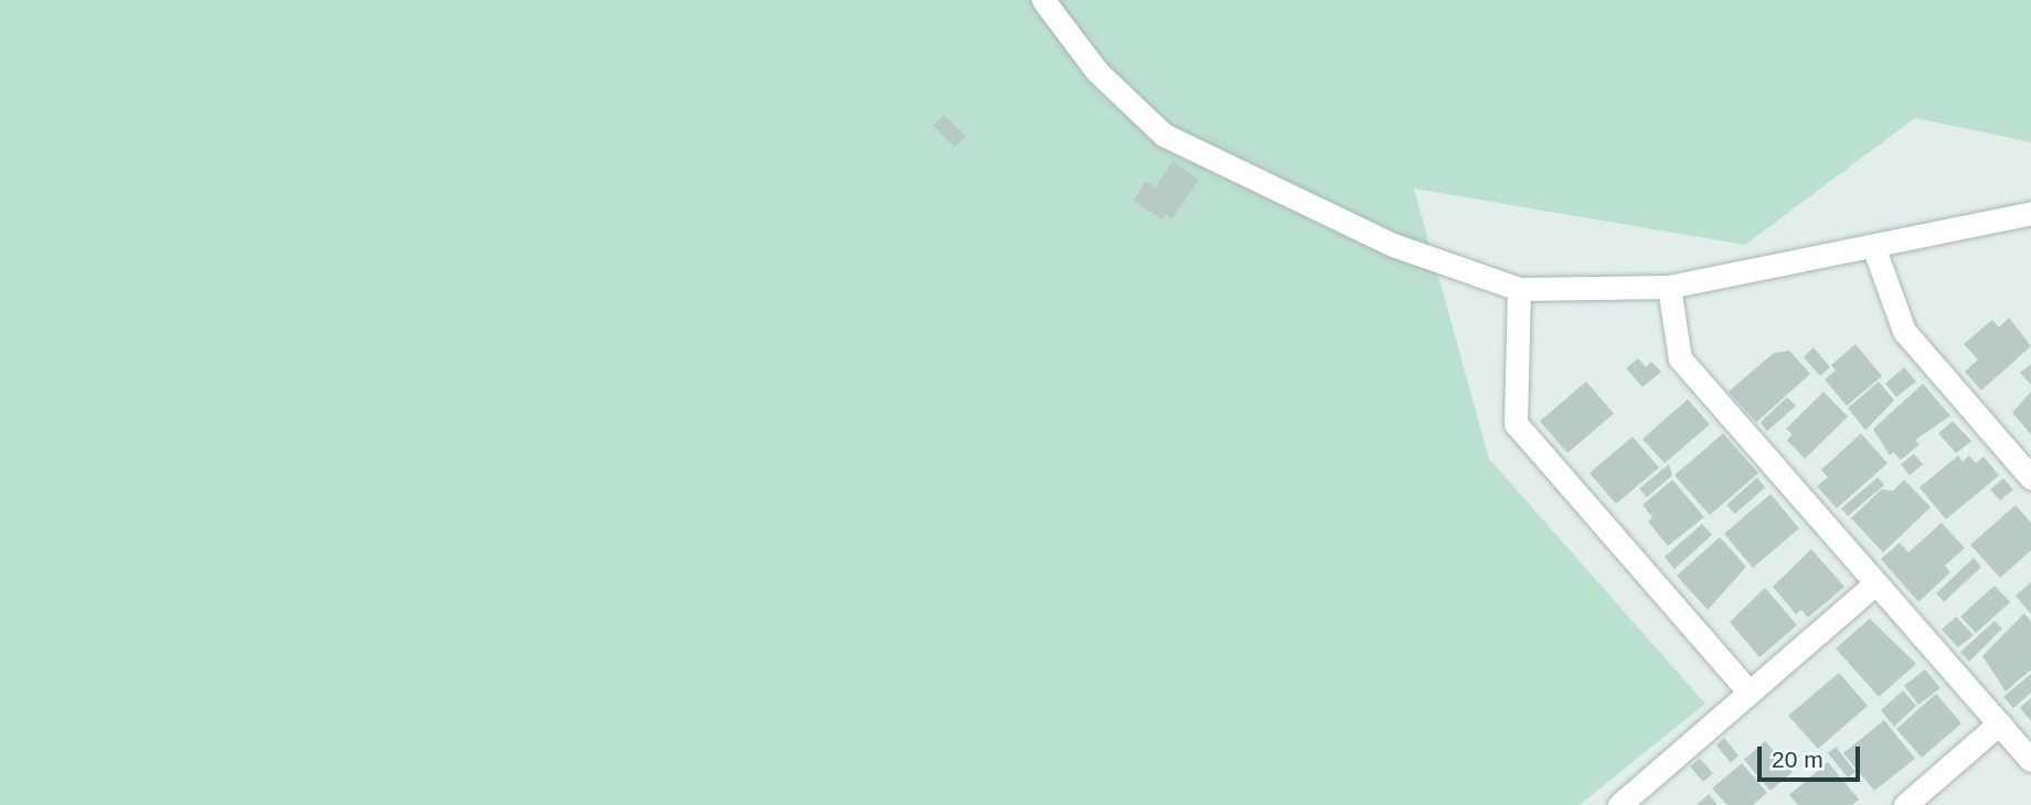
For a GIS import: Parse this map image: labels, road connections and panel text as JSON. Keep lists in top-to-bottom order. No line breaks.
{"scale_bar":"20 m"}
